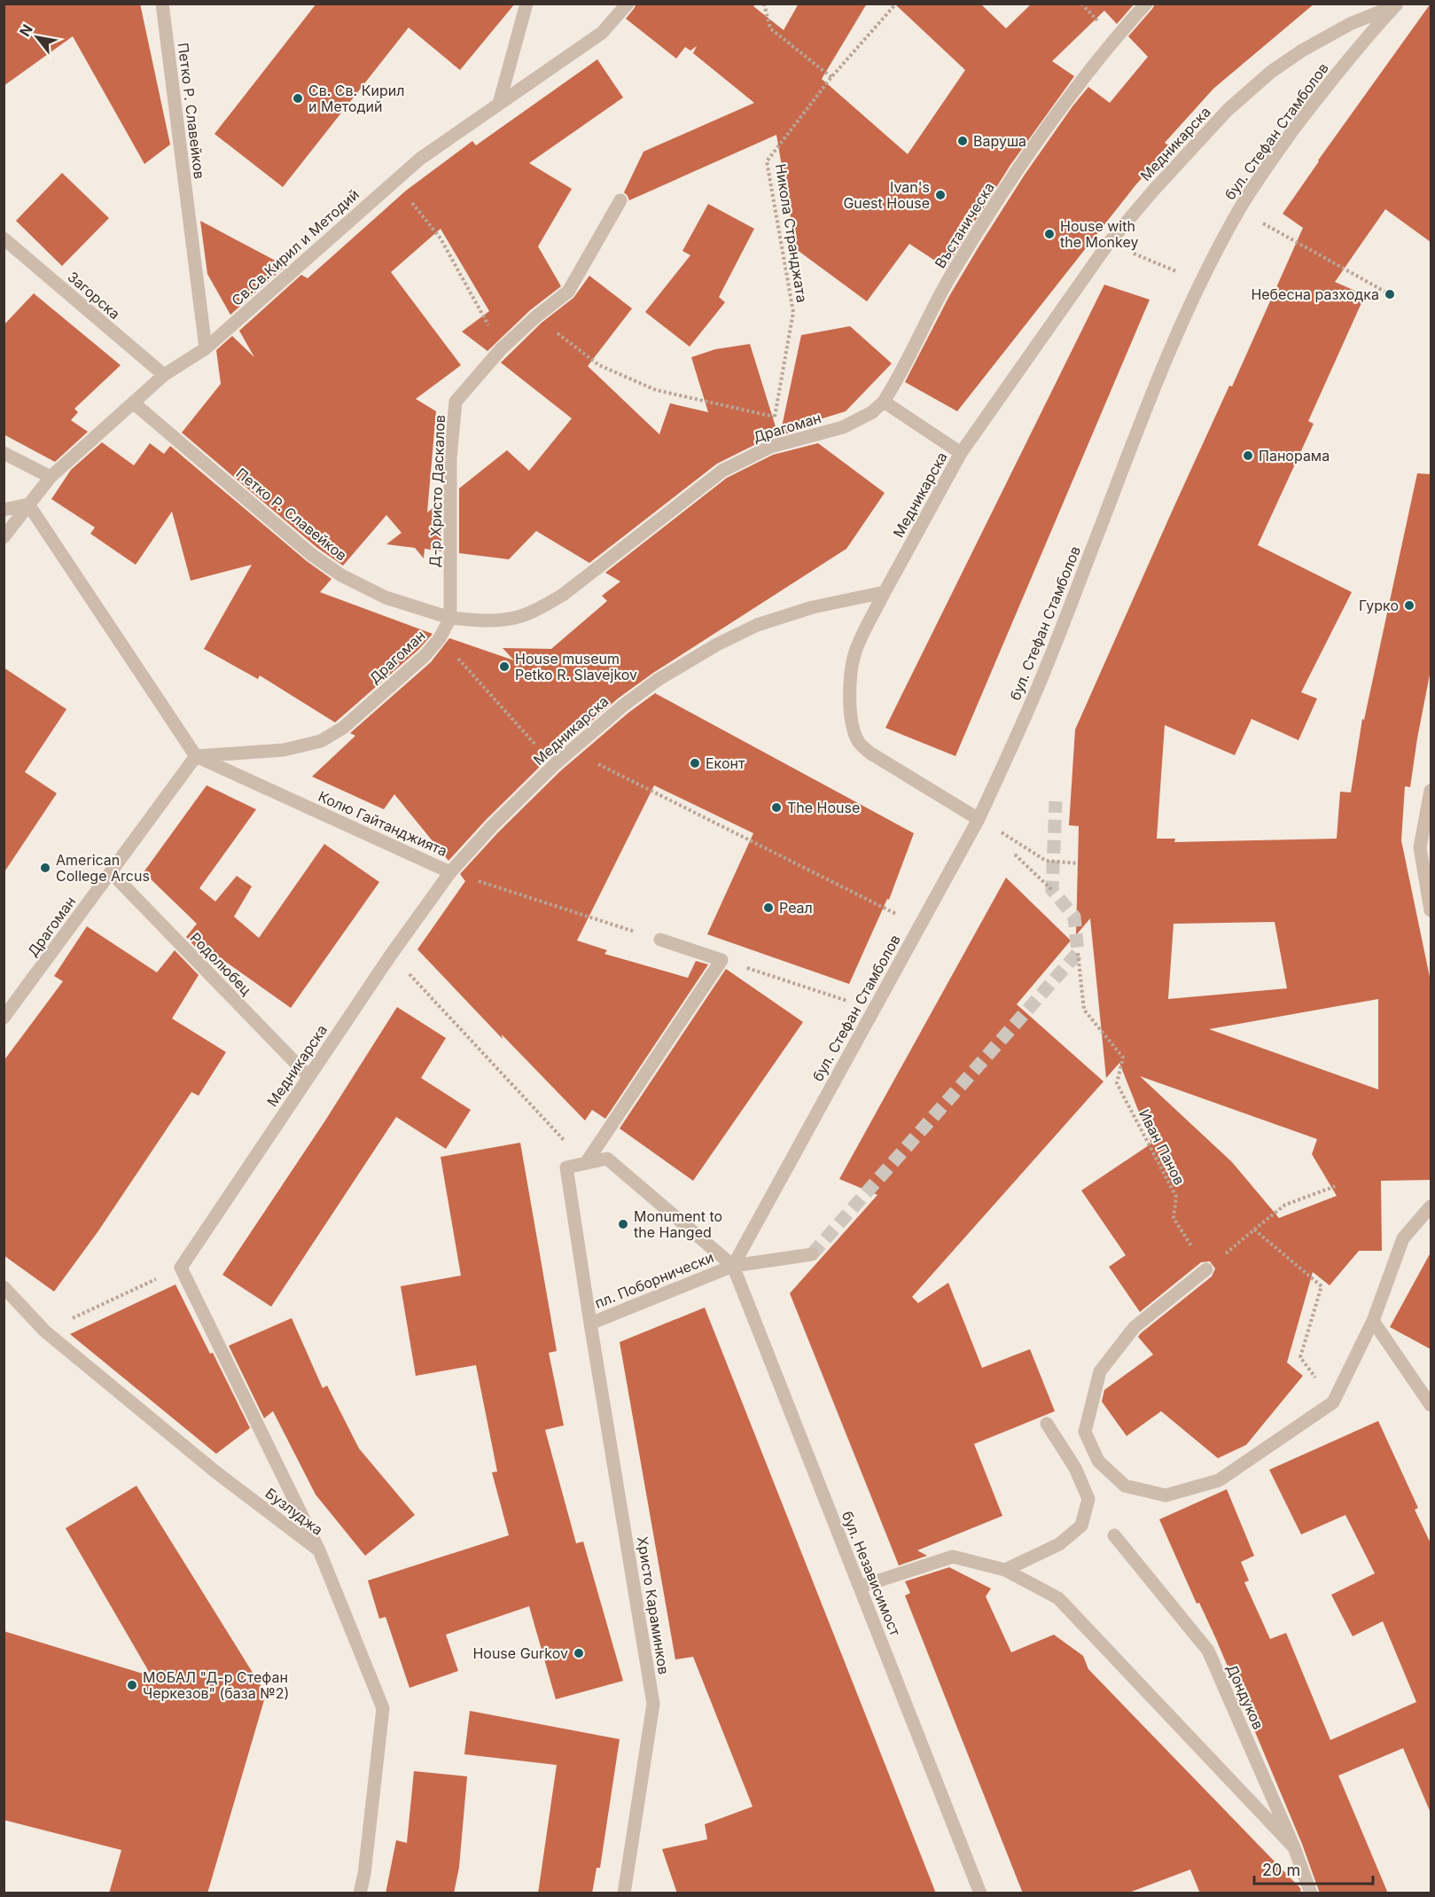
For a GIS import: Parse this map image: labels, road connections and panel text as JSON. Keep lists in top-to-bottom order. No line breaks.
{"streets":{"street":["Петко Р. Славейков","бул. Стефан Стамболов","Медникарска","Въстаническа","Св.Св.Кирил и Методий","Загорска","Драгоман","Д-р Христо Даскалов","Колю Гайтанджията","Родолюбец","пл. Поборнически","Бузлуджа","бул. Независимост","Христо Караминков","Дондуков"],"path":["Никола Странджата","Иван Панов"]},"crossings":[["Петко Р. Славейков","Св.Св.Кирил и Методий"],["Петко Р. Славейков","Драгоман"],["Петко Р. Славейков","Д-р Христо Даскалов"],["бул. Стефан Стамболов","Медникарска"],["бул. Стефан Стамболов","пл. Поборнически"],["бул. Стефан Стамболов","бул. Независимост"],["Медникарска","Колю Гайтанджията"],["Медникарска","Родолюбец"],["Въстаническа","Драгоман"],["Никола Странджата","Драгоман"],["Св.Св.Кирил и Методий","Загорска"],["Драгоман","Д-р Христо Даскалов"],["Драгоман","Колю Гайтанджията"],["Драгоман","Родолюбец"],["пл. Поборнически","бул. Независимост"],["пл. Поборнически","Христо Караминков"]],"places":["Св. Св. Кирил и Методий","Варуша","Ivan's Guest House","House with the Monkey","Небесна разходка","Панорама","Гурко","House museum Petko R. Slavejkov","Еконт","The House","American College Arcus","Реал","Monument to the Hanged","House Gurkov","МОБАЛ \"Д-р Стефан Черкезов\" (база №2)"],"scale_bar":"20 m","north":"top left"}
